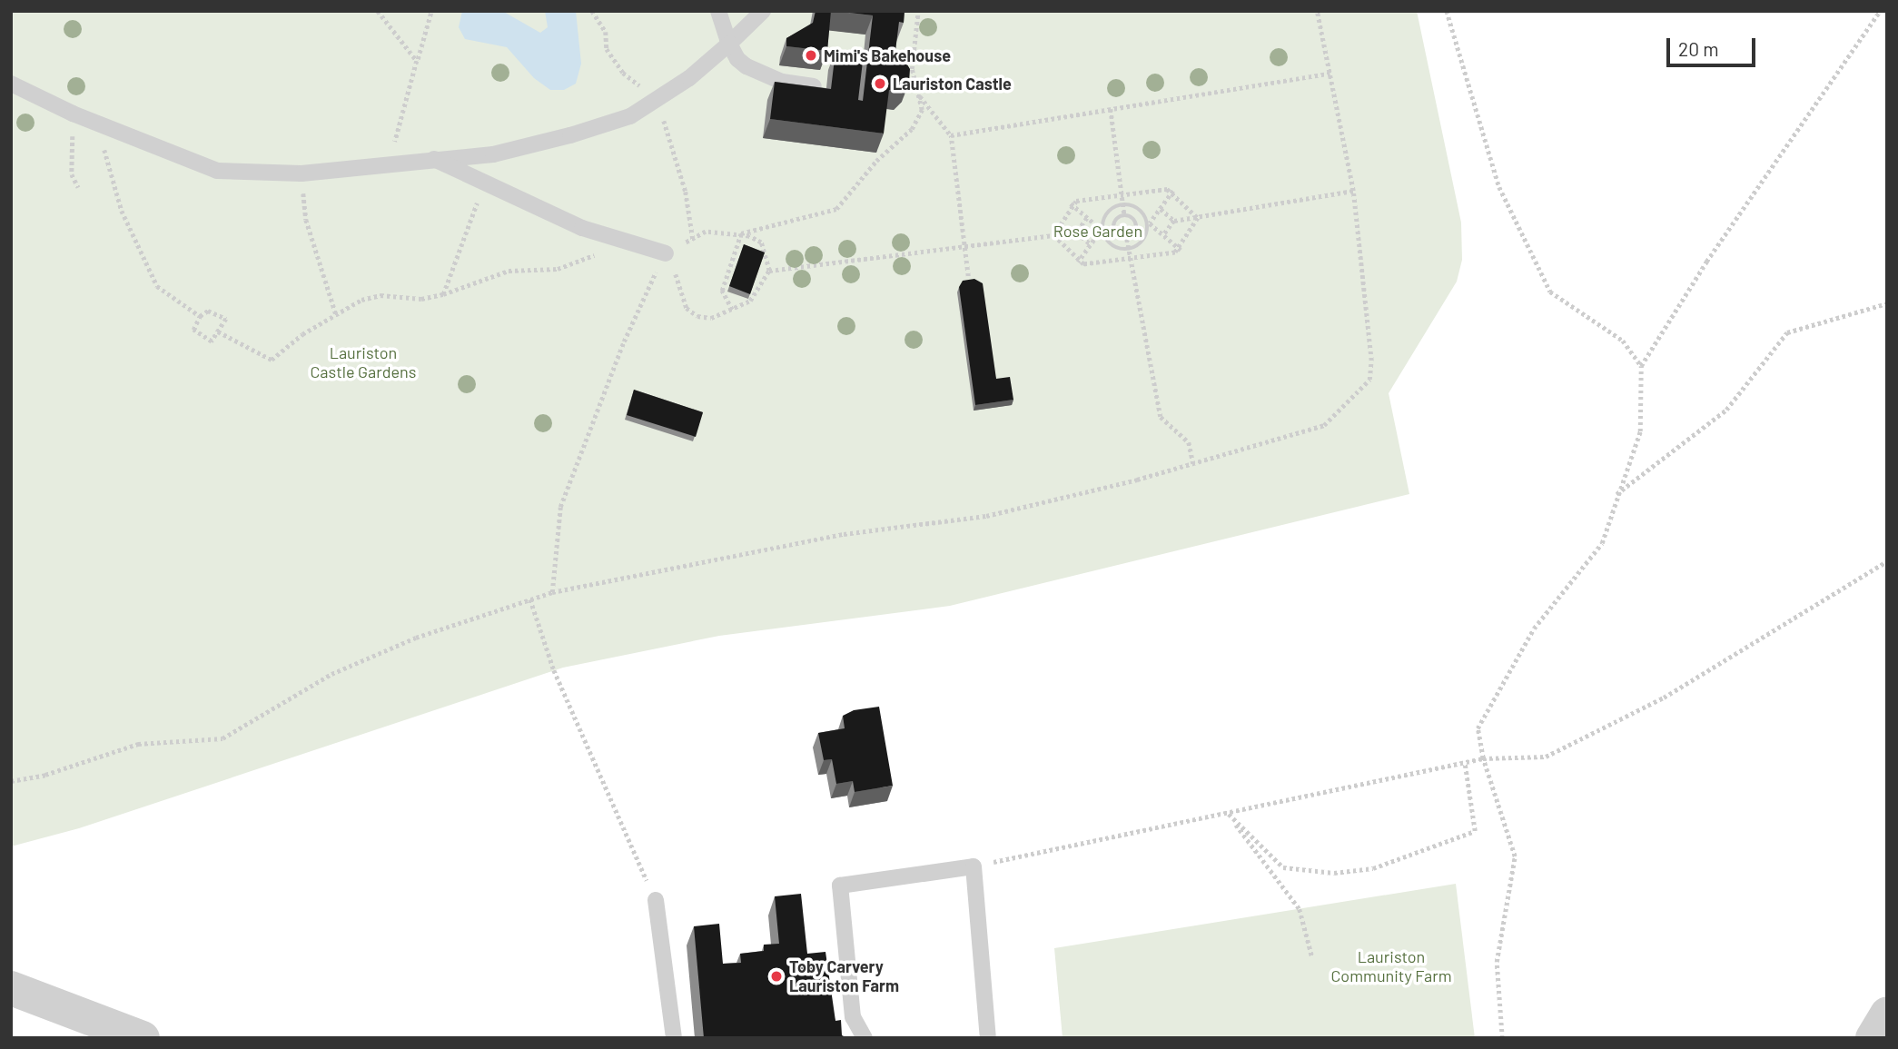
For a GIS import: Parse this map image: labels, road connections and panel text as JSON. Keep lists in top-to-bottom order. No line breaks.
{"parks":["Rose Garden","Lauriston Castle Gardens","Lauriston Community Farm"],"places":["Mimi's Bakehouse","Lauriston Castle","Toby Carvery Lauriston Farm"],"scale_bar":"20 m"}
